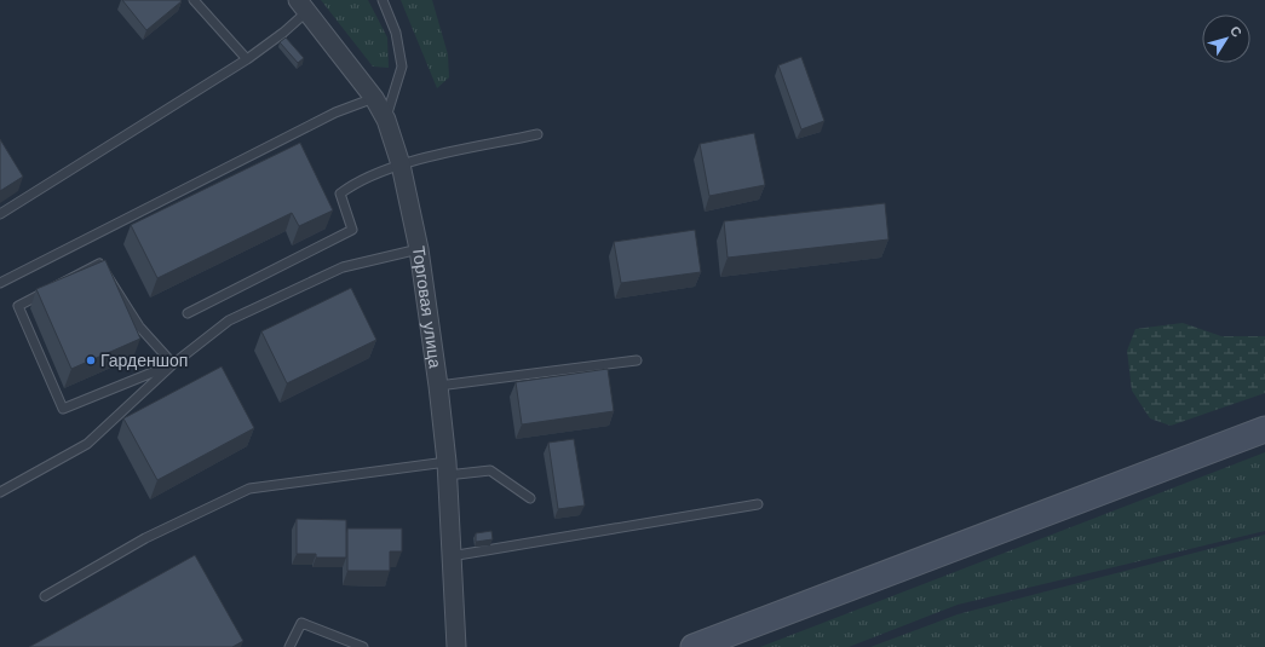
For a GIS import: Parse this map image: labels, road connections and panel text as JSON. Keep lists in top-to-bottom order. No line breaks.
{"streets":{"street":["Торговая улица"]},"places":["Гарденшоп"],"north":"top right"}
